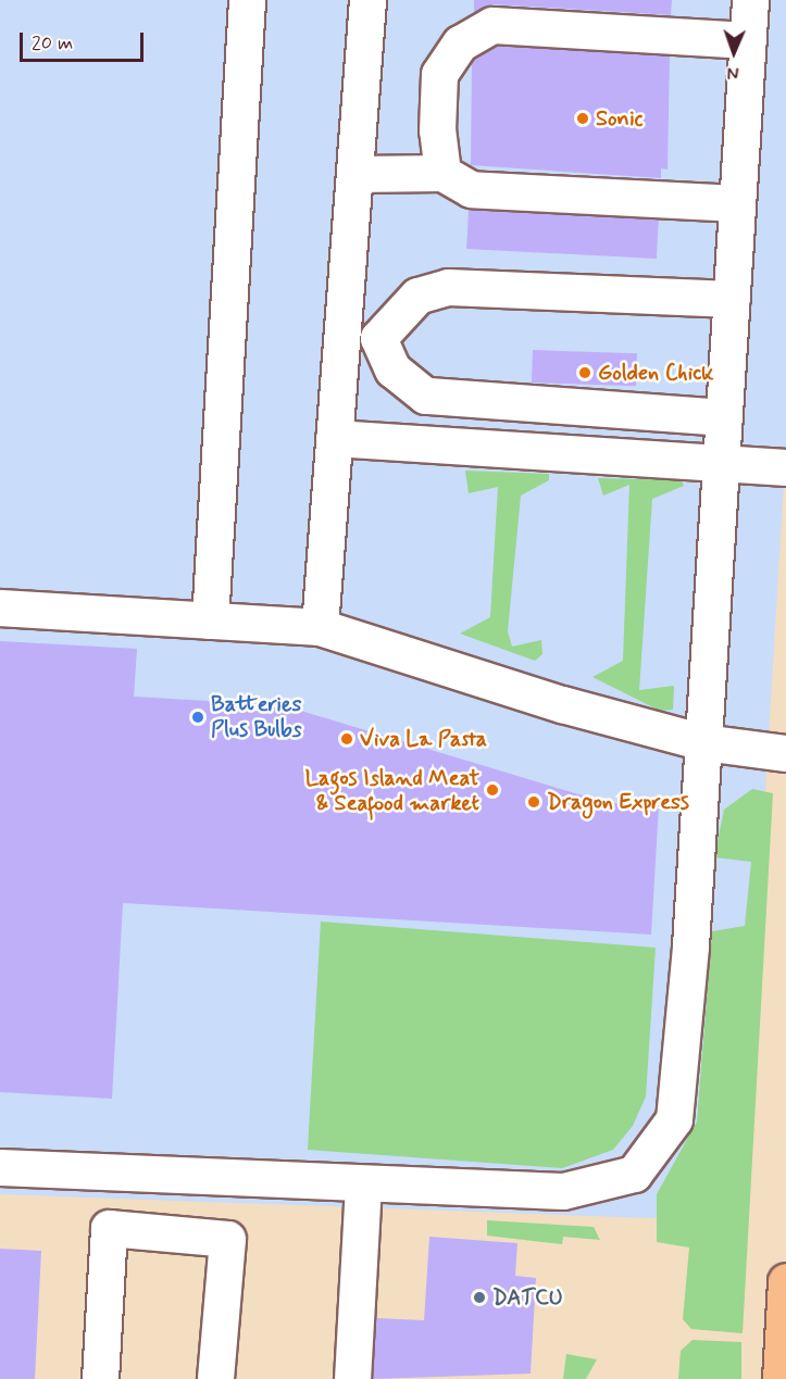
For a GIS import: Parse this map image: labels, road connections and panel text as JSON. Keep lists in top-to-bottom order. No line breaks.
{"places":["Sonic","Golden Chick","Batteries Plus Bulbs","Viva La Pasta","Lagos Island Meat & Seafood market","Dragon Express","DATCU"],"scale_bar":"20 m","north":"bottom"}
